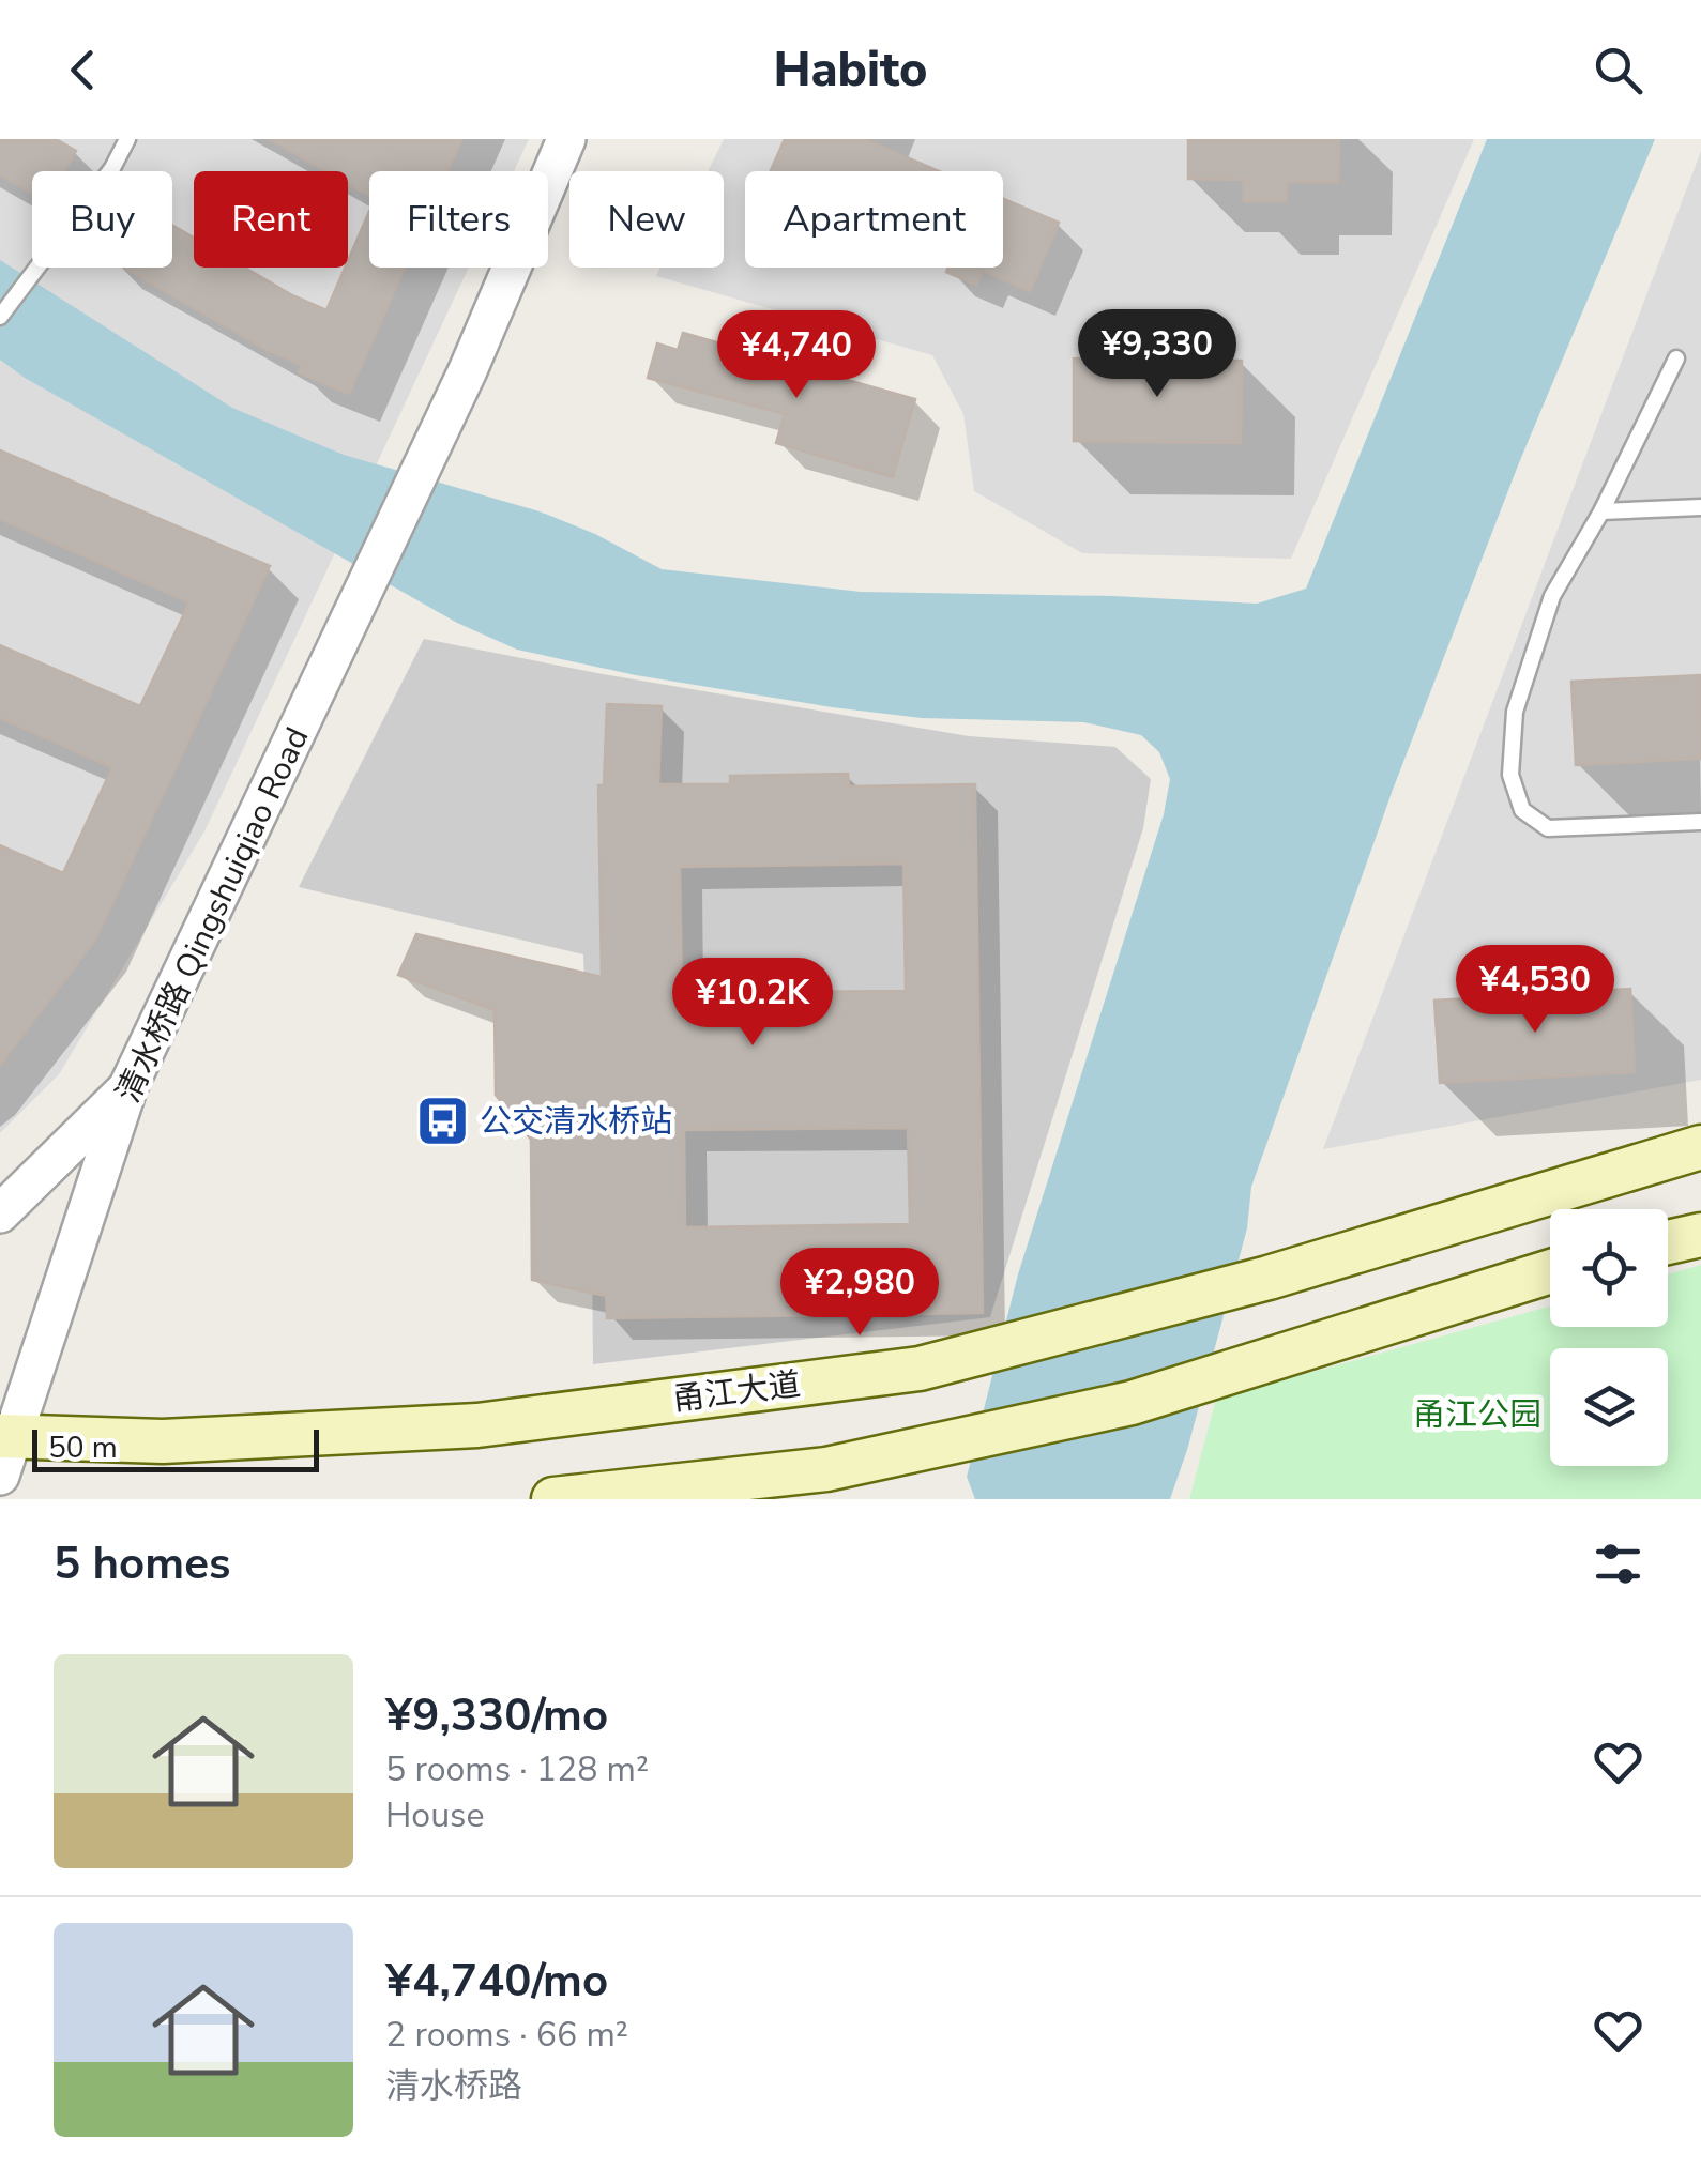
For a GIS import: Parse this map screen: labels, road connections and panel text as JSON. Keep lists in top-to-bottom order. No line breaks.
{"streets":{"main road":["甬江大道"],"street":["清水桥路 Qingshuiqiao Road"]},"crossings":[["清水桥路 Qingshuiqiao Road","甬江大道"]],"parks":["甬江公园"],"places":{"bus stop":["公交清水桥站"]},"scale_bar":"50 m","page":{"header":"Habito","chip":["Buy","Rent","Filters","New","Apartment"],"price":["¥9,330","¥4,740","¥4,530","¥10.2K","¥2,980"],"scale":"50 m","heading":"5 homes","list":[{"name":"¥9,330/mo","note":"5 rooms · 128 m² · House"},{"name":"¥4,740/mo","note":"2 rooms · 66 m² · 清水桥路"}]}}
